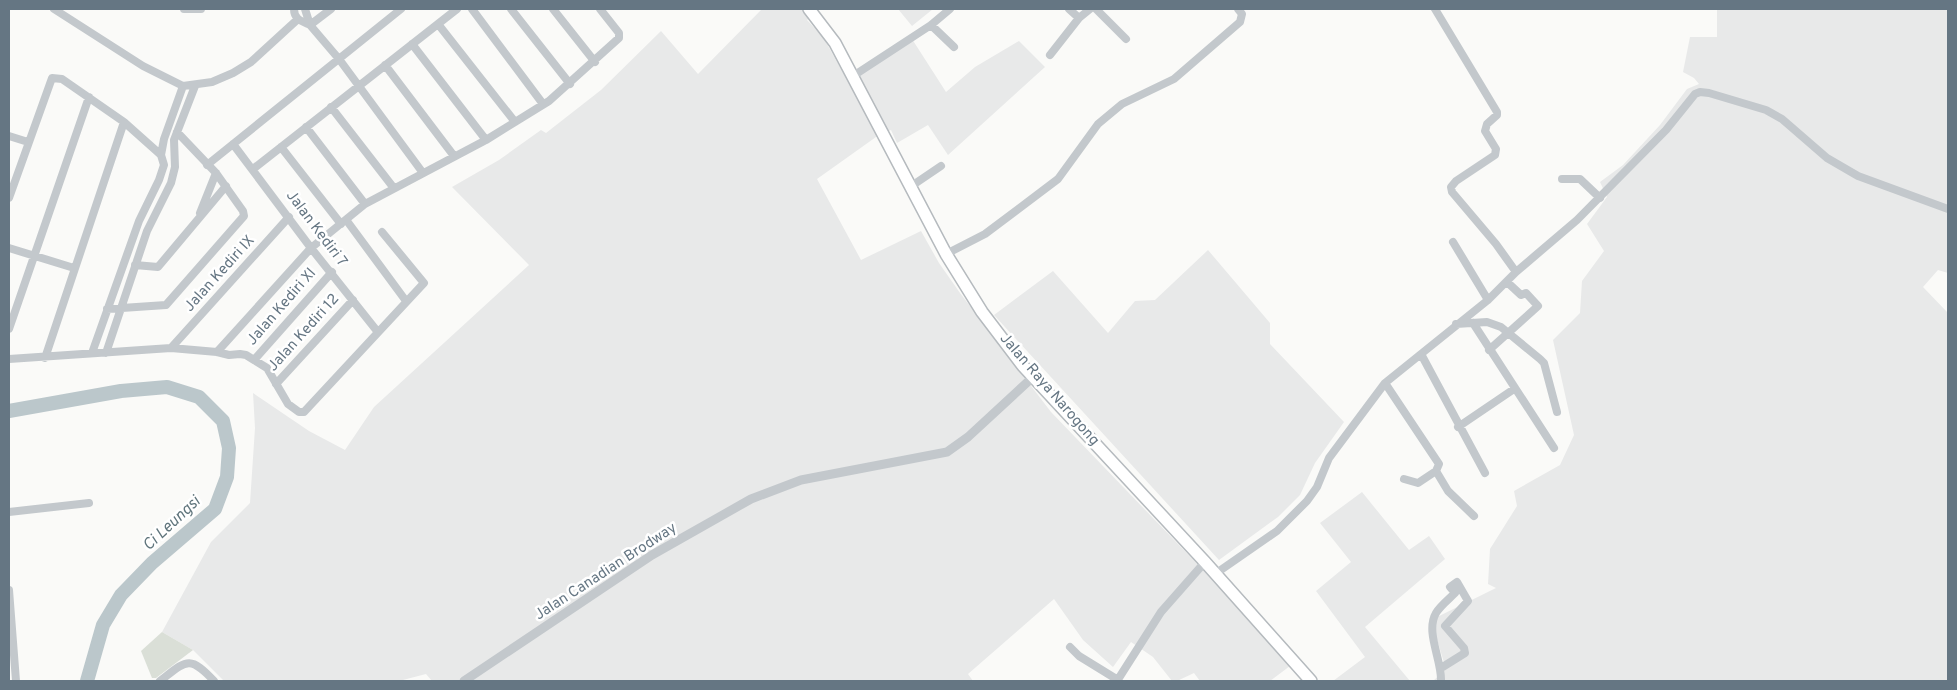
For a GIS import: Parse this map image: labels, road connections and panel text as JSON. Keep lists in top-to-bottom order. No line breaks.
{"streets":{"main road":["Jalan Raya Narogong"],"street":["Jalan Kediri 7","Jalan Kediri IX","Jalan Kediri XI","Jalan Kediri 12","Jalan Canadian Brodway"]},"crossings":[["Jalan Kediri 7","Jalan Kediri IX"],["Jalan Kediri 7","Jalan Kediri XI"],["Jalan Kediri 7","Jalan Kediri 12"],["Jalan Raya Narogong","Jalan Canadian Brodway"]],"water":["Ci Leungsi"]}
